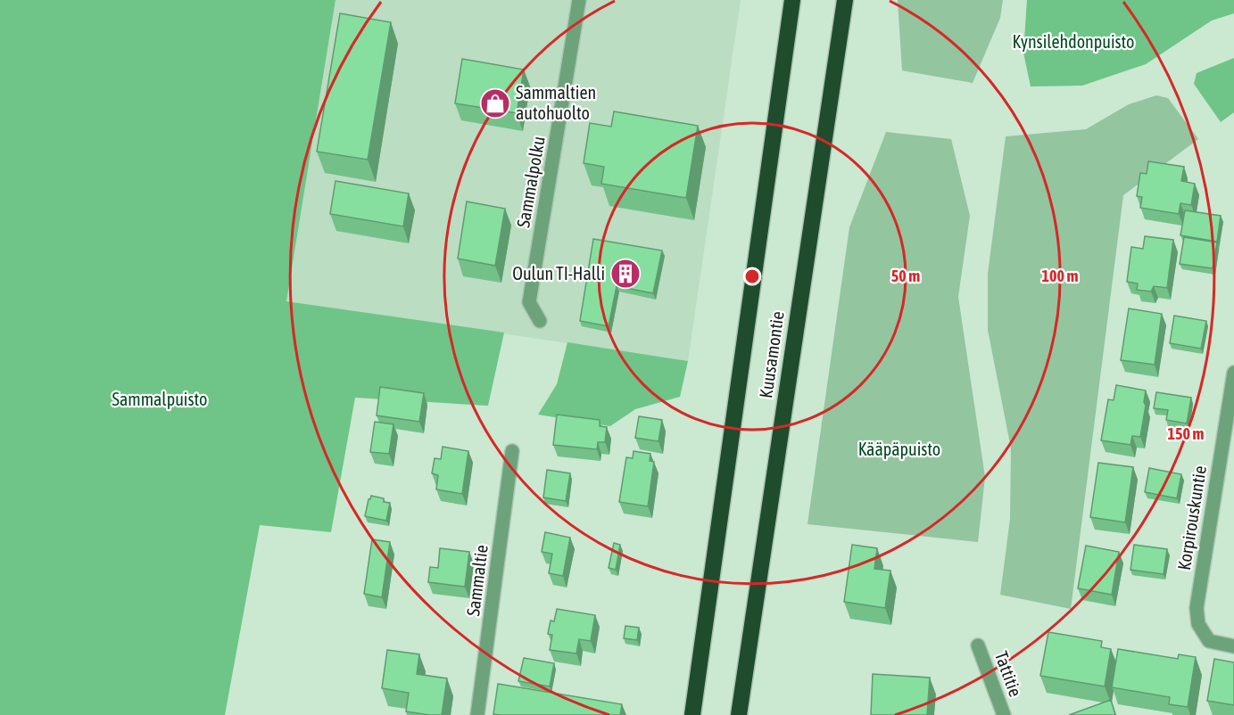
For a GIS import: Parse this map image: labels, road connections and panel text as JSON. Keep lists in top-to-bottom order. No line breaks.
{"streets":{"highway":["Kuusamontie"],"street":["Sammalpolku","Korpirouskuntie","Sammaltie","Tattitie"]},"parks":["Kynsilehdonpuisto","Sammalpuisto","Kääpäpuisto"],"places":{"shop":["Sammaltien autohuolto"],"building":["Oulun TI-Halli"]},"rings":["50 m","100 m","150 m"]}
